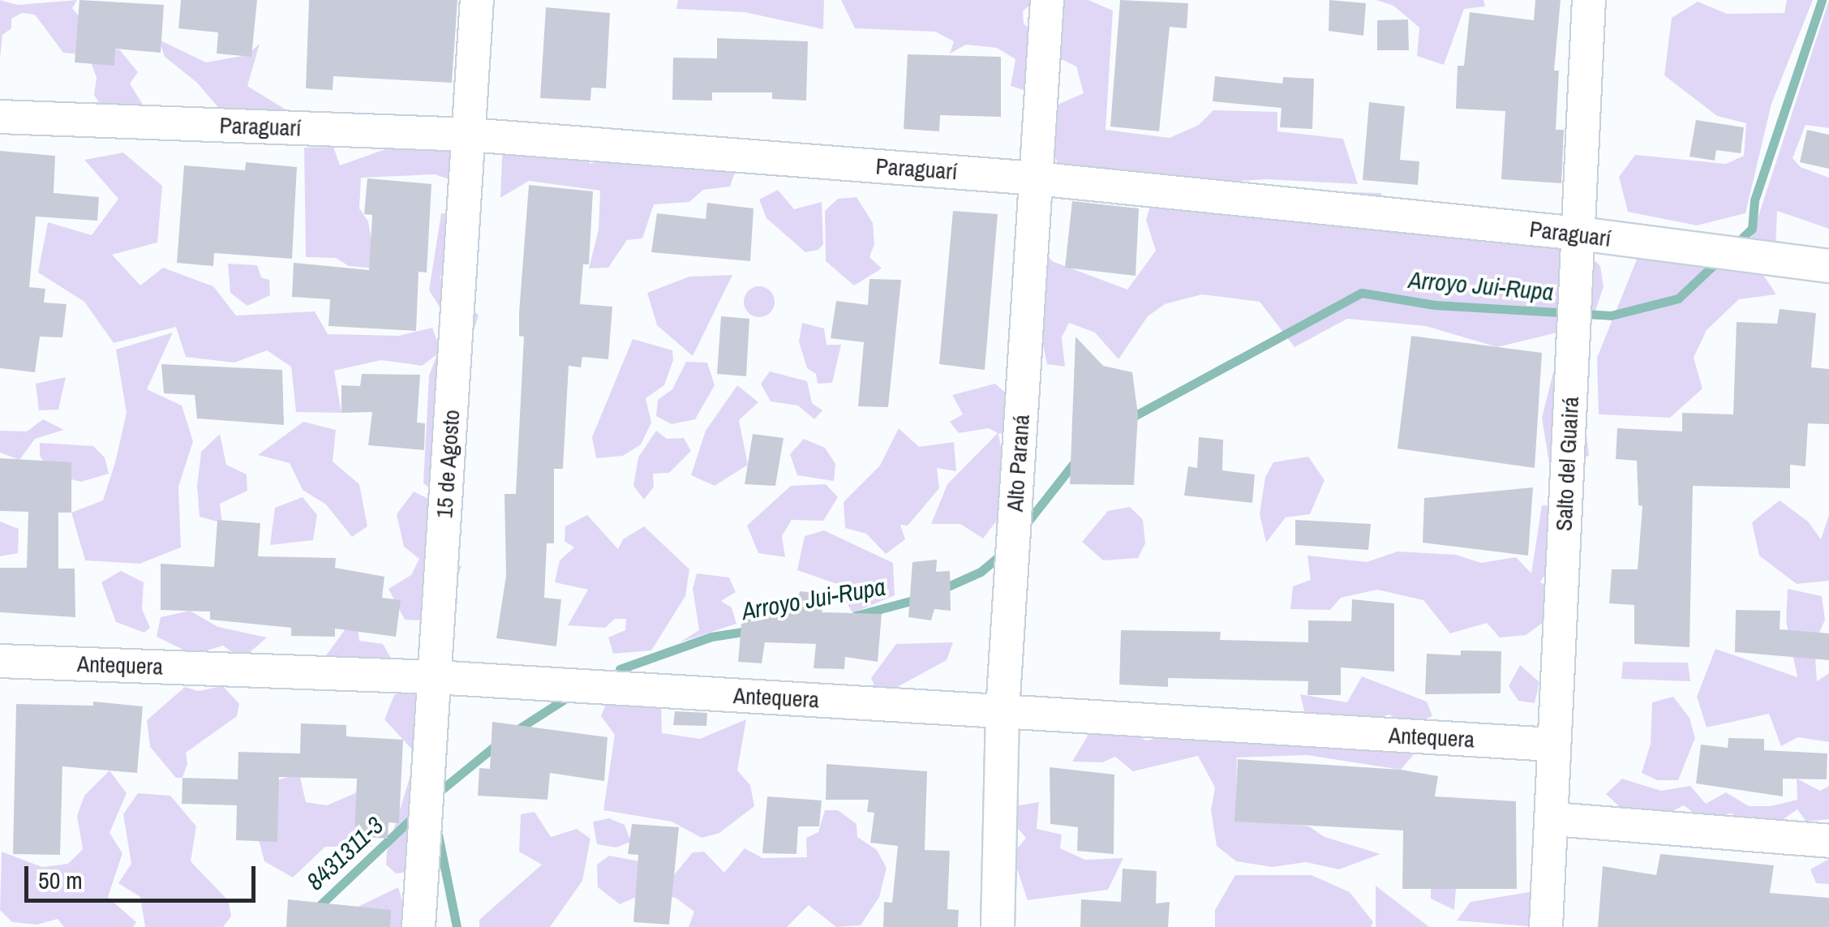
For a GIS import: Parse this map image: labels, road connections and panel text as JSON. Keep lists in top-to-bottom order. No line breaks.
{"streets":{"street":["Paraguarí","Alto Paraná","15 de Agosto","Salto del Guairá","Antequera"]},"crossings":[["Paraguarí","Alto Paraná"],["Paraguarí","15 de Agosto"],["Paraguarí","Salto del Guairá"],["Alto Paraná","Antequera"],["15 de Agosto","Antequera"],["Salto del Guairá","Antequera"]],"water":["Arroyo Jui-Rupa","8431311-3"],"scale_bar":"50 m"}
